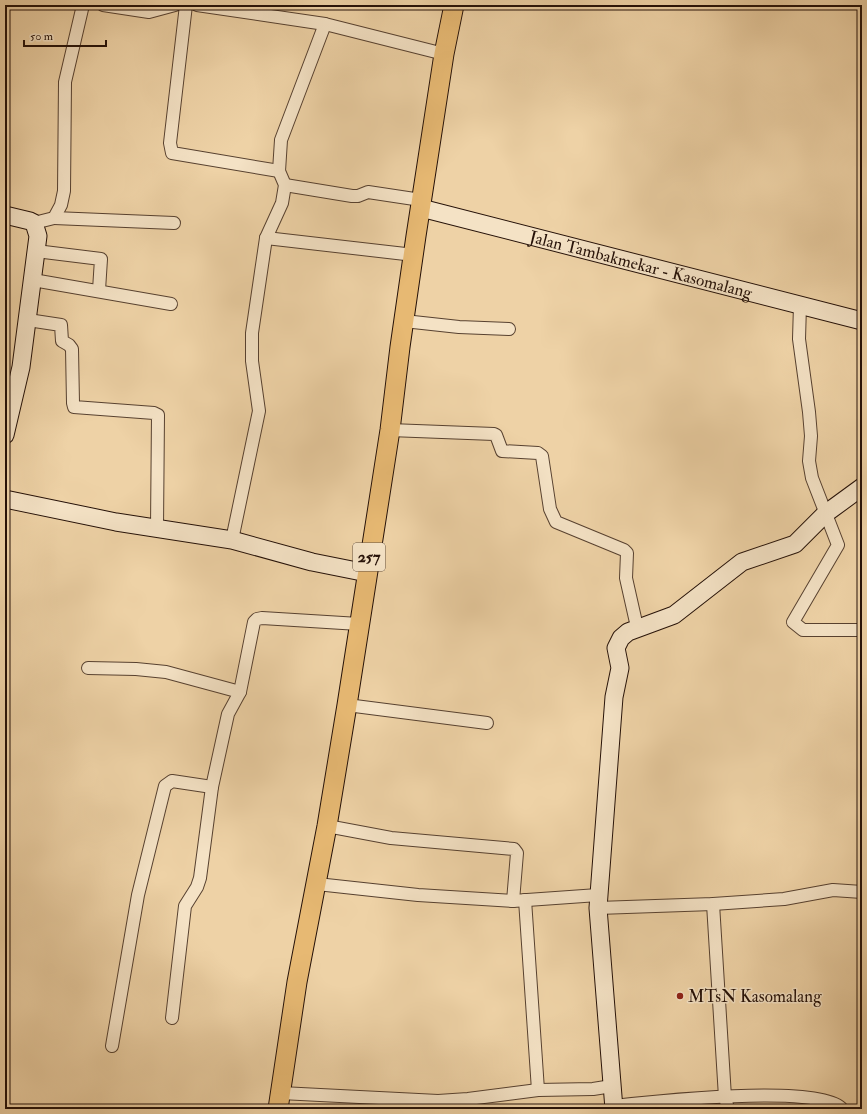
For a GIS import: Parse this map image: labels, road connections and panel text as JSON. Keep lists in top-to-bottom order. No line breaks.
{"streets":{"main road":["257"],"street":["Jalan Tambakmekar - Kasomalang"]},"crossings":[["Jalan Tambakmekar - Kasomalang","257"]],"places":["MTsN Kasomalang"],"scale_bar":"50 m"}
